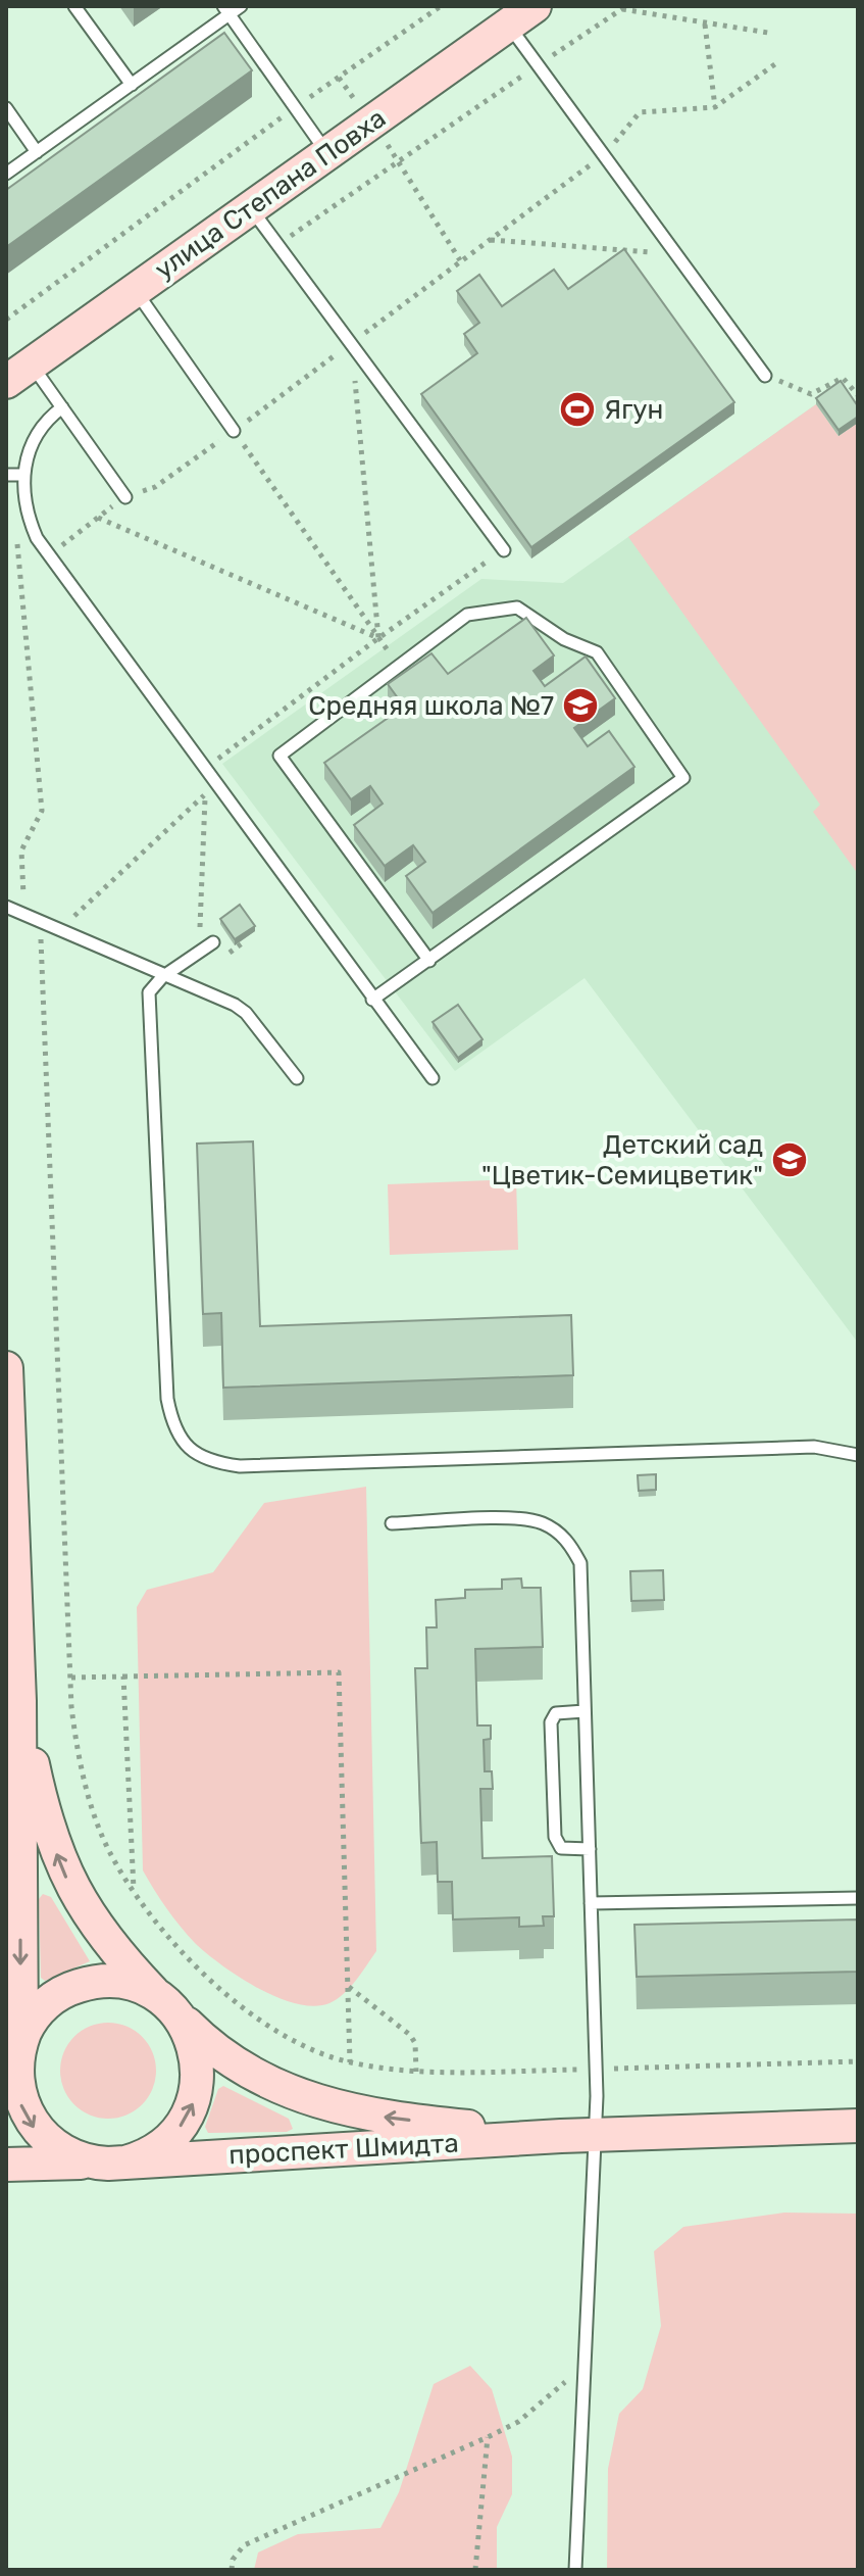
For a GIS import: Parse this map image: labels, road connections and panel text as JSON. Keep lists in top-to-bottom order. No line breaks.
{"streets":{"street":["улица Степана Повха","проспект Шмидта"]},"places":{"sports":["Ягун"],"school or university":["Средняя школа №7","Детский сад \"Цветик-Семицветик\""]}}
